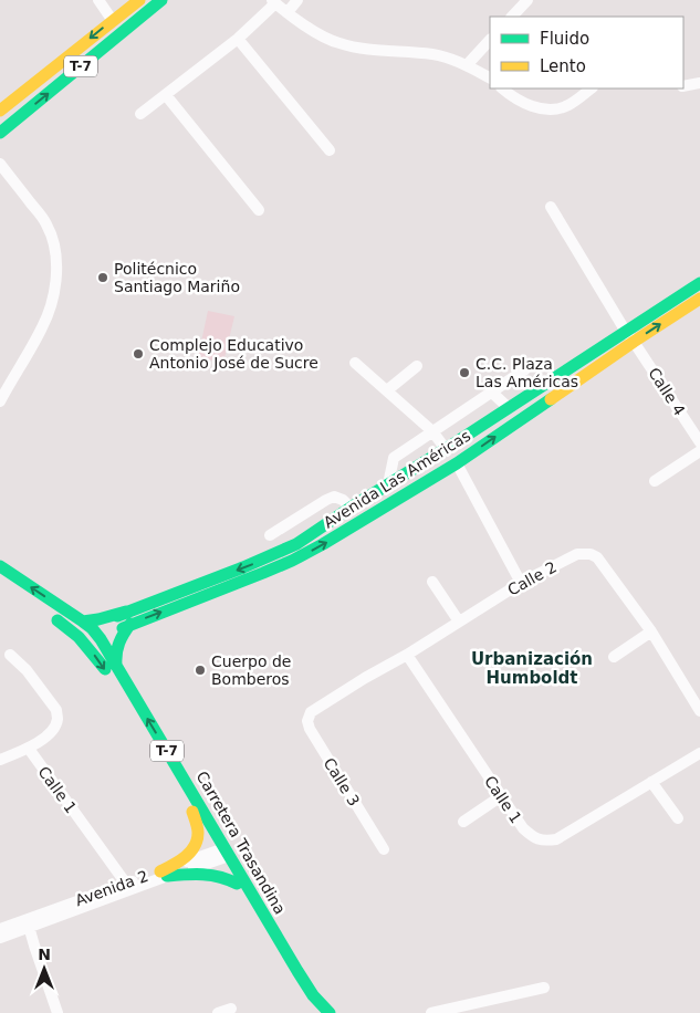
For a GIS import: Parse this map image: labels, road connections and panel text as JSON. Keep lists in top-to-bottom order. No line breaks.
{"streets":{"main road":["T-7","Avenida Las Américas","Carretera Trasandina"],"street":["Calle 4","Calle 2","Calle 3","Calle 1","Avenida 2"]},"crossings":[["Calle 4","Avenida Las Américas"],["Avenida Las Américas","Carretera Trasandina"],["Calle 2","Calle 3"],["Calle 2","Calle 1"],["Calle 1","Avenida 2"],["Carretera Trasandina","Avenida 2"]],"districts":["Urbanización Humboldt"],"places":["Politécnico Santiago Mariño","Complejo Educativo Antonio José de Sucre","C.C. Plaza Las Américas","Cuerpo de Bomberos"],"legend":["Fluido","Lento"],"north":"top"}
